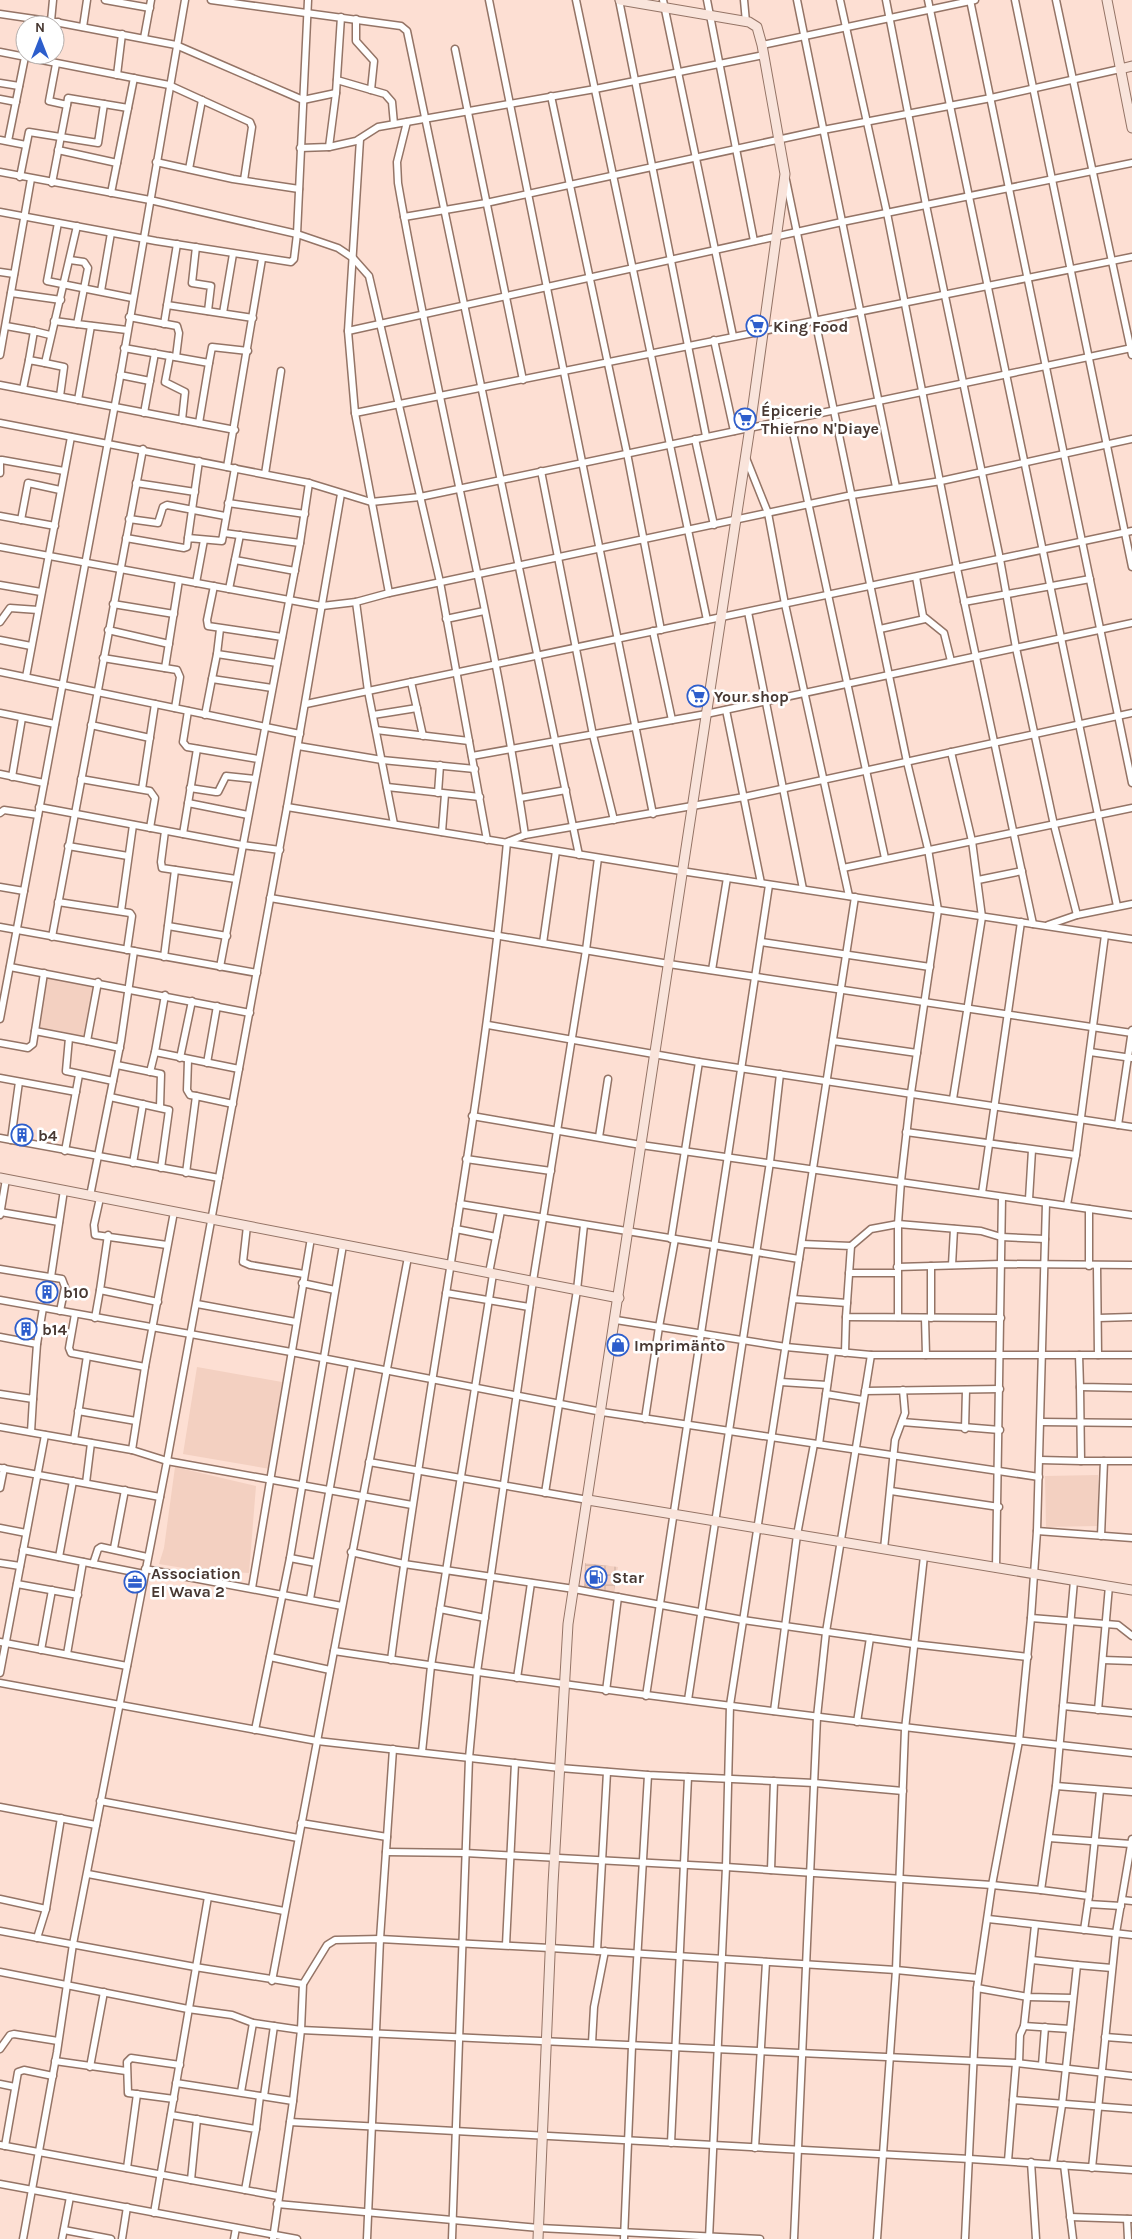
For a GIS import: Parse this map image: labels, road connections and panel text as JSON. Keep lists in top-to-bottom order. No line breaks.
{"places":{"supermarket":["King Food","Épicerie Thierno N'Diaye","Your shop"],"building":["b4","b10","b14"],"shop":["Imprimänto"],"fuel station":["Star"],"office":["Association El Wava 2"]},"north":"top"}
